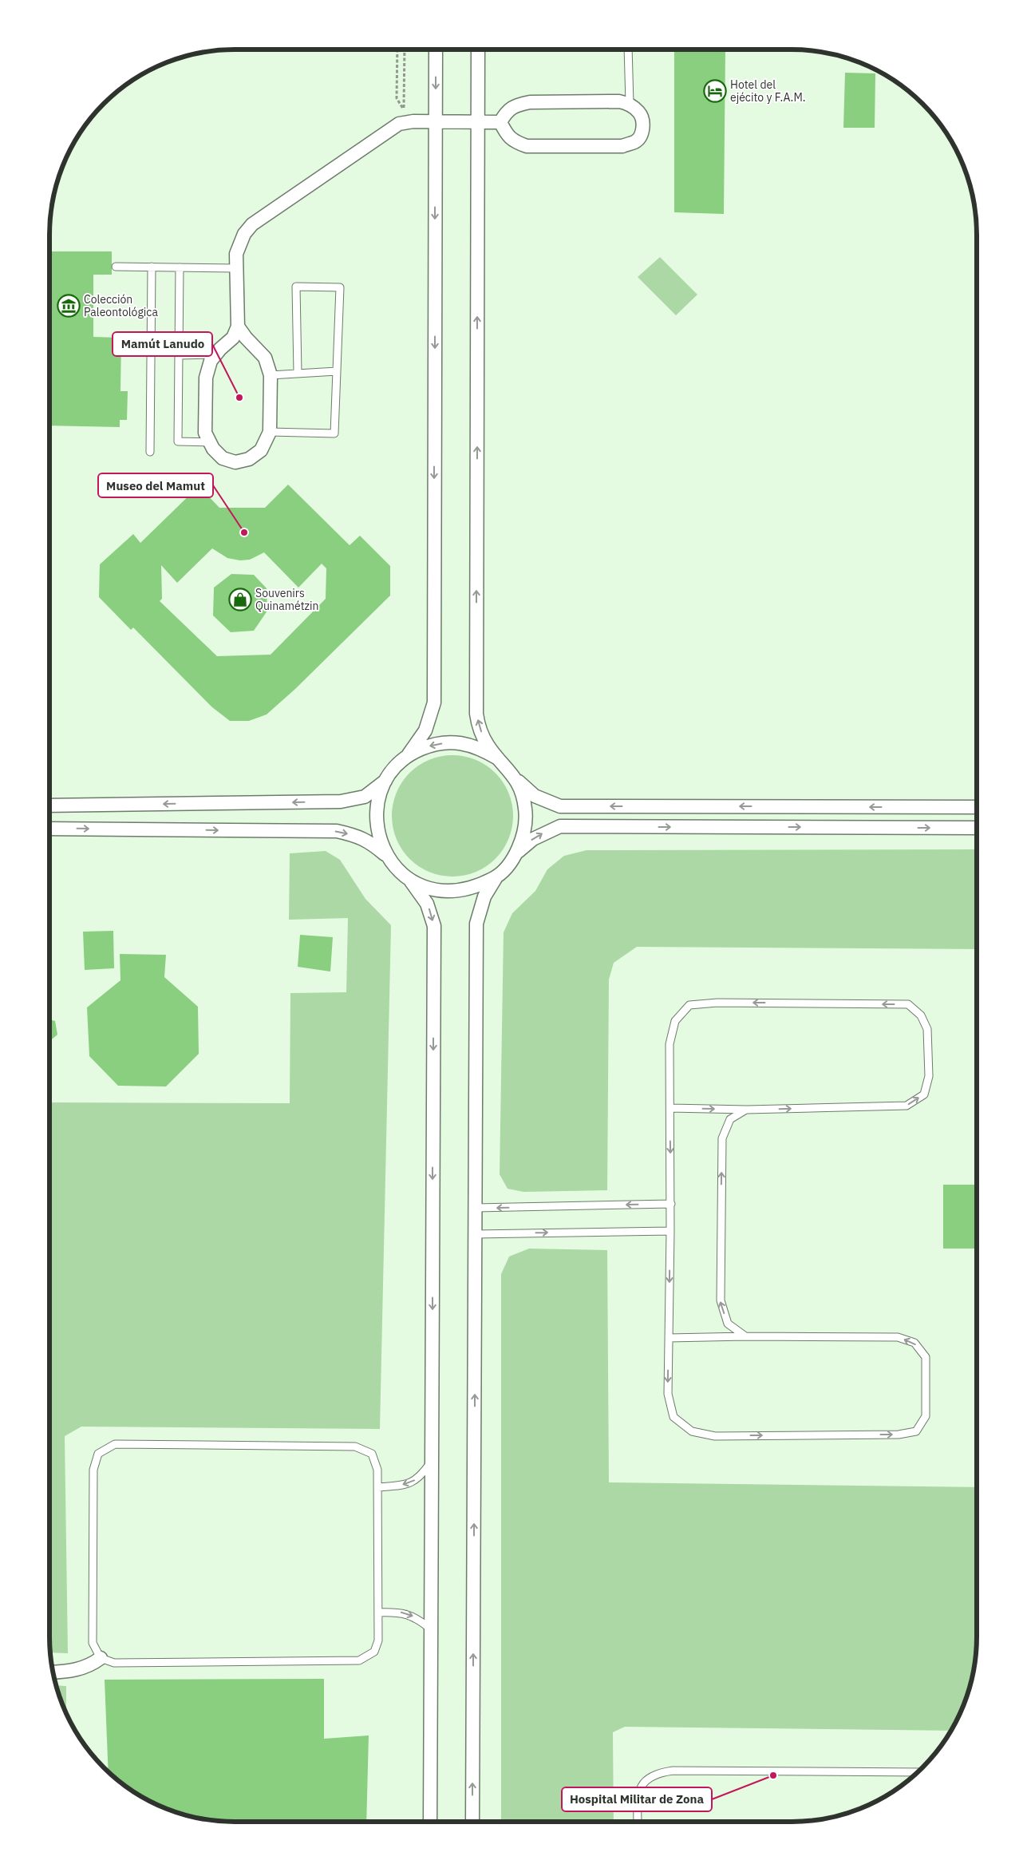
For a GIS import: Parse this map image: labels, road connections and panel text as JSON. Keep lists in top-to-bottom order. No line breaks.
{"places":{"hotel":["Hotel del ejécito y F.A.M."],"museum":["Colección Paleontológica"],"other":["Mamút Lanudo","Museo del Mamut","Hospital Militar de Zona"],"shop":["Souvenirs Quinamétzin"]}}
